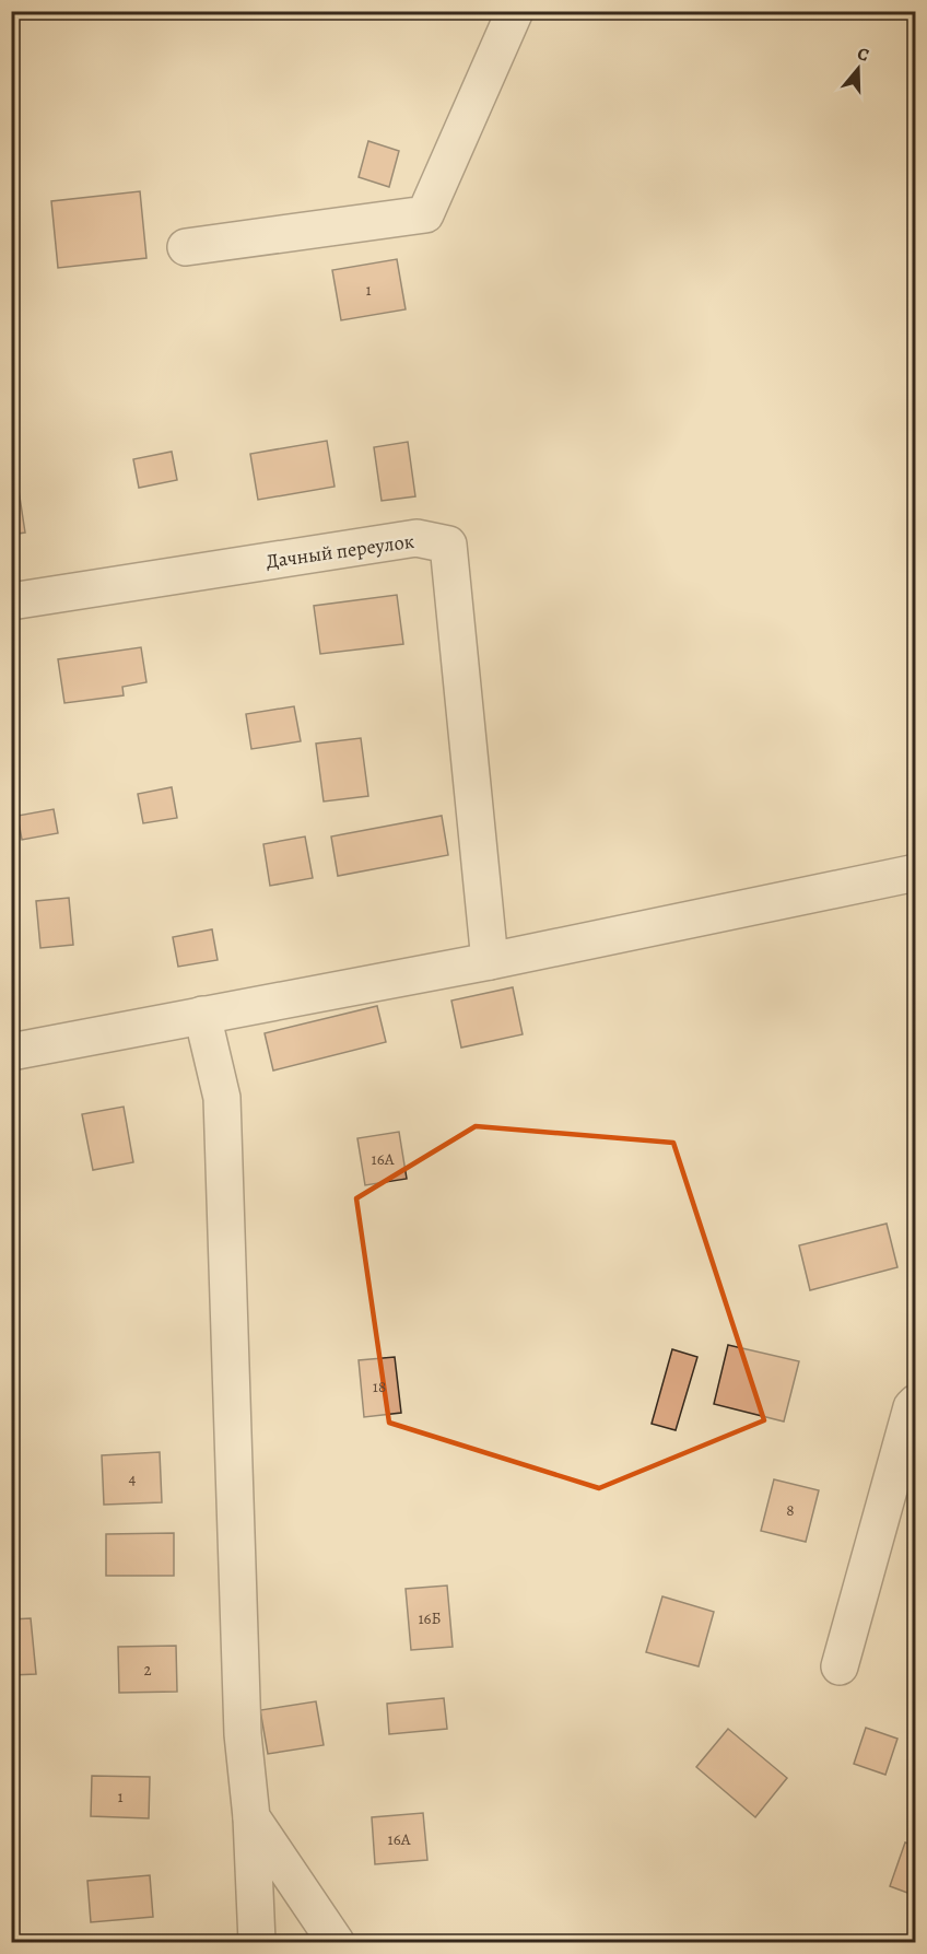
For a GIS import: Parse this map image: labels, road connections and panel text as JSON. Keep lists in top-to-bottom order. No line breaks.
{"streets":{"street":["Дачный переулок"]},"house_numbers":["1","16А","18","4","8","16Б","2","1","16А"],"north":"top"}
